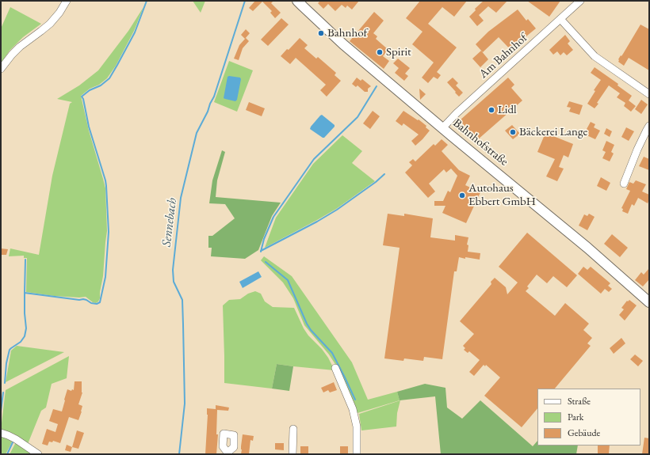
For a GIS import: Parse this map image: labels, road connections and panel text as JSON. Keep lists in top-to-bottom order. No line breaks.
{"streets":{"main road":["Bahnhofstraße"],"street":["Am Bahnhof"]},"crossings":[["Am Bahnhof","Bahnhofstraße"]],"water":["Sennebach"],"places":["Bahnhof","Spirit","Lidl","Bäckerei Lange","Autohaus Ebbert GmbH"],"legend":["Straße","Park","Gebäude"]}
